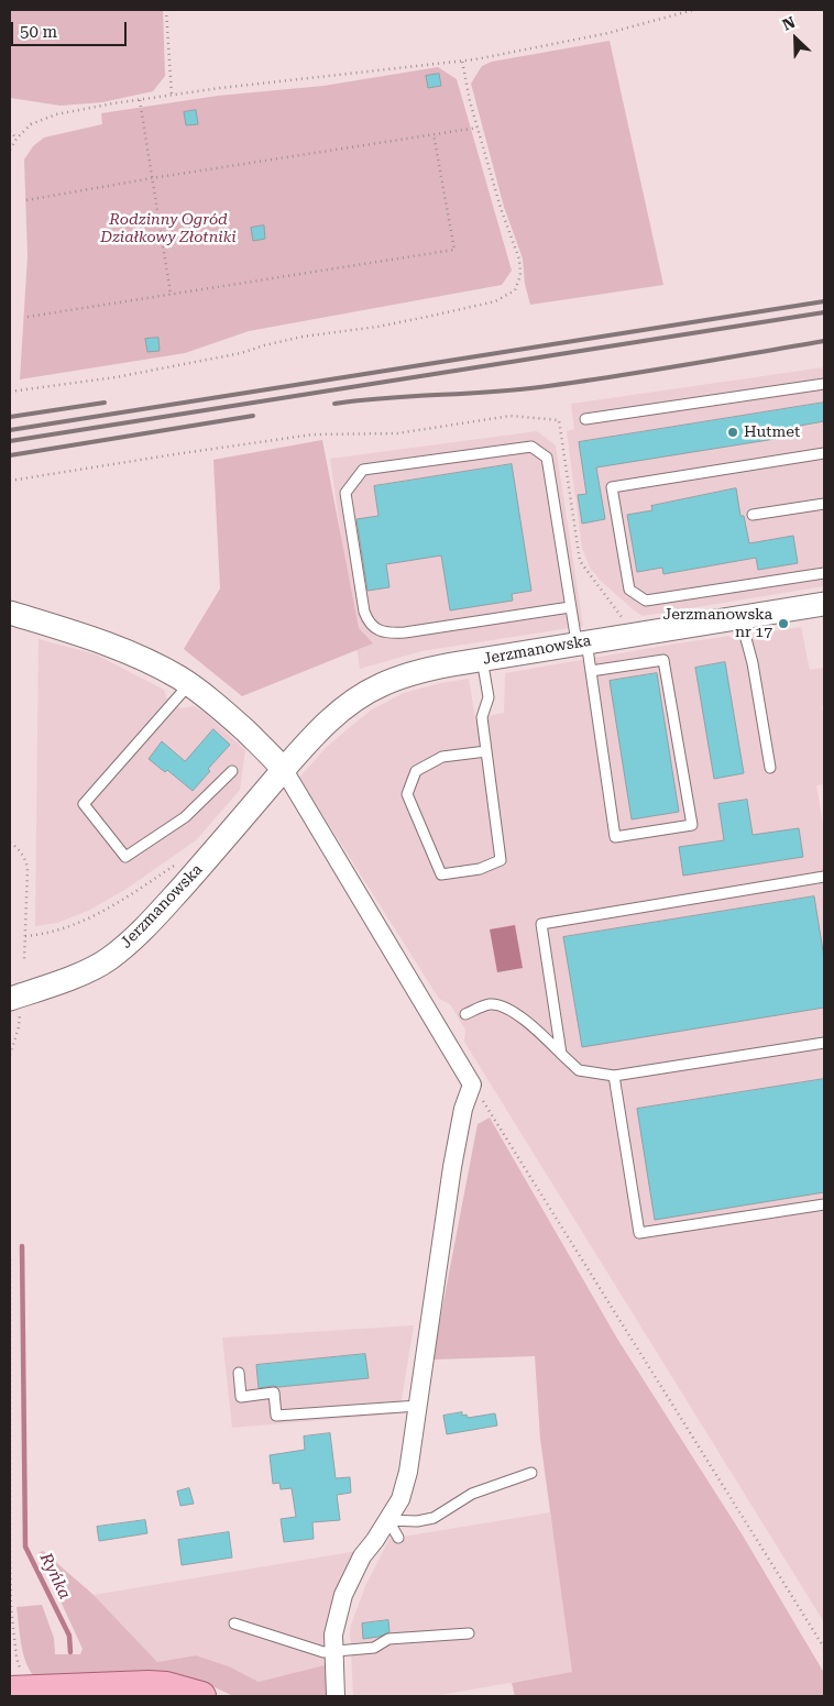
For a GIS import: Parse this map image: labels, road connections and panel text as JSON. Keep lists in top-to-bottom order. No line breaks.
{"streets":{"street":["Jerzmanowska"]},"water":["Ryńka"],"parks":["Rodzinny Ogród Działkowy Złotniki"],"places":["Hutmet","Jerzmanowska nr 17"],"scale_bar":"50 m","north":"top left"}
